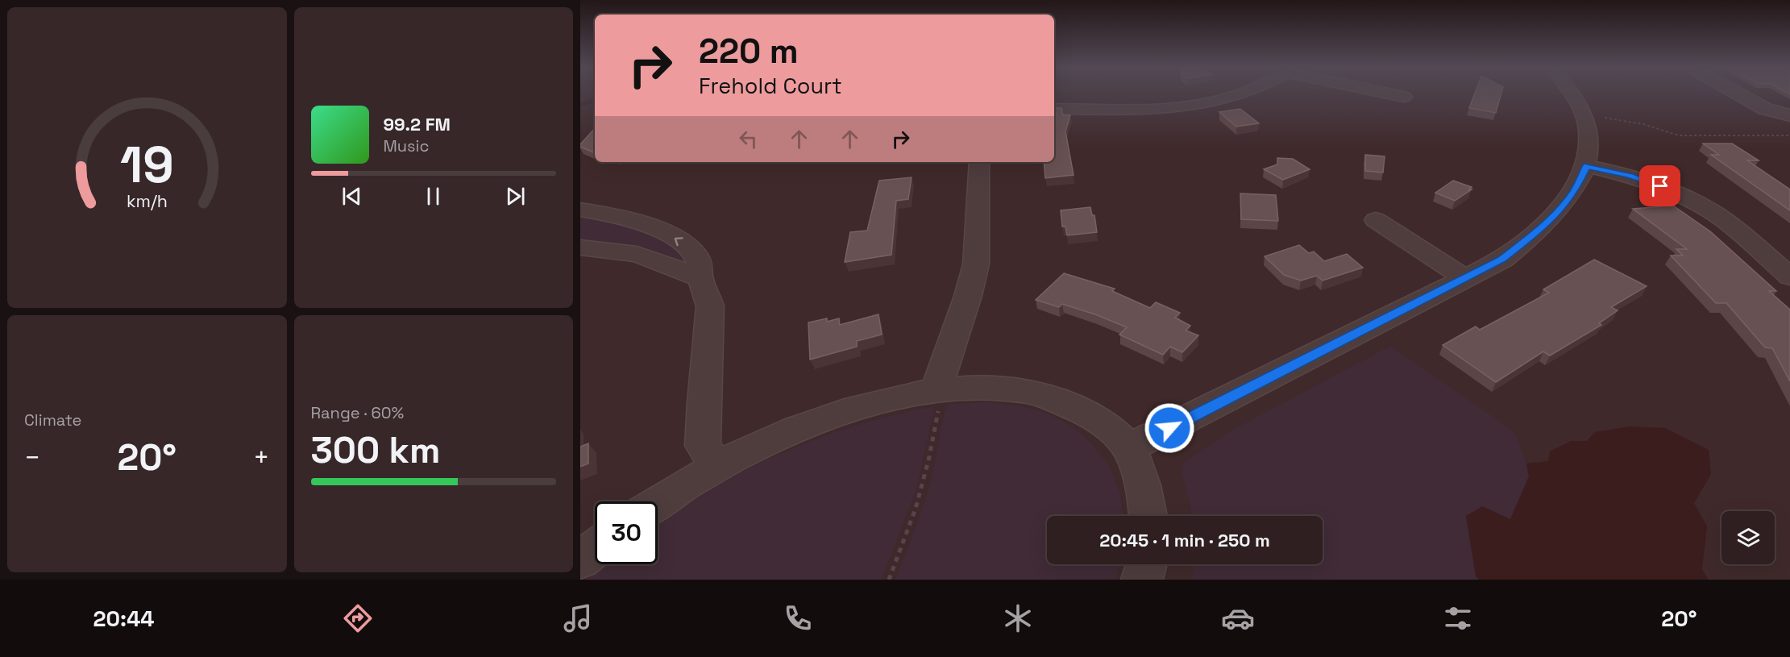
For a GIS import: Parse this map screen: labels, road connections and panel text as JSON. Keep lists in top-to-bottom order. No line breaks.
{"page":{"turn":["220 m","Frehold Court"],"song":["99.2 FM","Music"],"tile":["Climate",["Range · 60%","300 km"]],"heat":["−","20°","+"],"limit":"30","trip":"20:45 · 1 min · 250 m","tabs":["20:44","20°"],"gauge":["19","km/h"]}}
